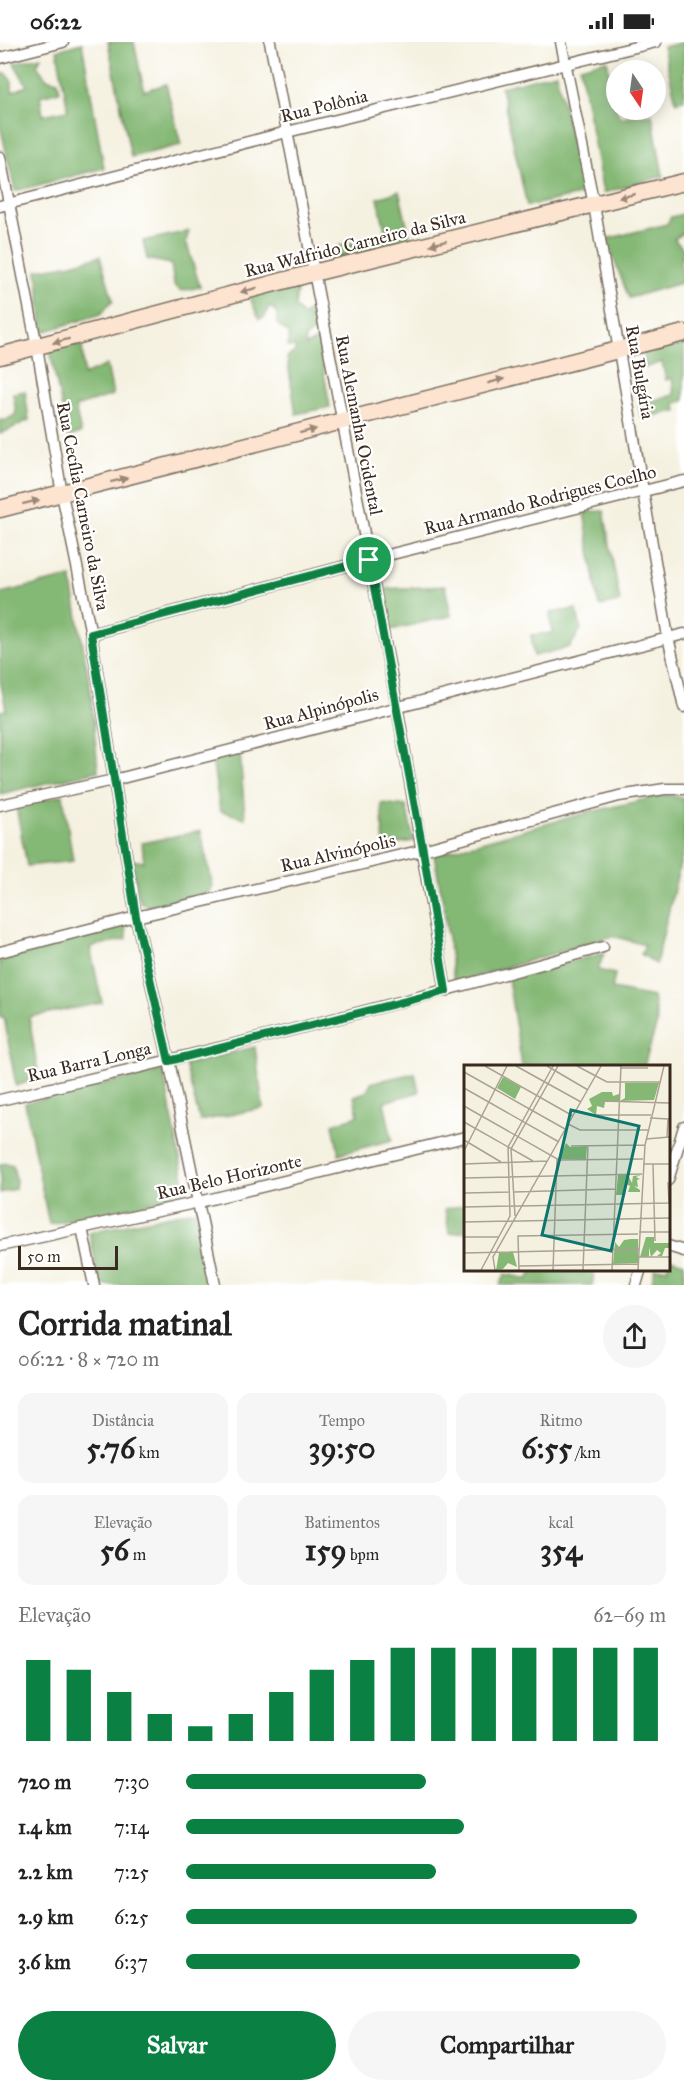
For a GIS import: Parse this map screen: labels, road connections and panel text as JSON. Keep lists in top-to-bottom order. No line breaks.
{"streets":{"main road":["Rua Walfrido Carneiro da Silva"],"street":["Rua Polônia","Rua Bulgária","Rua Alemanha Ocidental","Rua Armando Rodrigues Coelho","Rua Cecília Carneiro da Silva","Rua Alpinópolis","Rua Alvinópolis","Rua Barra Longa","Rua Belo Horizonte"]},"crossings":[["Rua Polônia","Rua Bulgária"],["Rua Polônia","Rua Alemanha Ocidental"],["Rua Polônia","Rua Cecília Carneiro da Silva"],["Rua Walfrido Carneiro da Silva","Rua Bulgária"],["Rua Walfrido Carneiro da Silva","Rua Alemanha Ocidental"],["Rua Walfrido Carneiro da Silva","Rua Cecília Carneiro da Silva"],["Rua Bulgária","Rua Armando Rodrigues Coelho"],["Rua Bulgária","Rua Alpinópolis"],["Rua Alemanha Ocidental","Rua Armando Rodrigues Coelho"],["Rua Alemanha Ocidental","Rua Alpinópolis"],["Rua Alemanha Ocidental","Rua Alvinópolis"],["Rua Alemanha Ocidental","Rua Barra Longa"],["Rua Armando Rodrigues Coelho","Rua Cecília Carneiro da Silva"],["Rua Cecília Carneiro da Silva","Rua Alpinópolis"],["Rua Cecília Carneiro da Silva","Rua Alvinópolis"],["Rua Cecília Carneiro da Silva","Rua Barra Longa"],["Rua Cecília Carneiro da Silva","Rua Belo Horizonte"]],"one_way":["Rua Walfrido Carneiro da Silva"],"scale_bar":"50 m","north":"bottom","page":{"status":"06:22","scale":"50 m","heading":["Corrida matinal","06:22 · 8 × 720 m"],"stats":[["Distância","5.76 km"],["Tempo","39:50"],["Ritmo","6:55 /km"],["Elevação","56 m"],["Batimentos","159 bpm"],["kcal","354"]],"chart":["Elevação","62–69 m"],"list":[{"name":"720 m","note":"7:30"},{"name":"1.4 km","note":"7:14"},{"name":"2.2 km","note":"7:25"},{"name":"2.9 km","note":"6:25"},{"name":"3.6 km","note":"6:37"}],"buttons":["Salvar","Compartilhar"]}}
